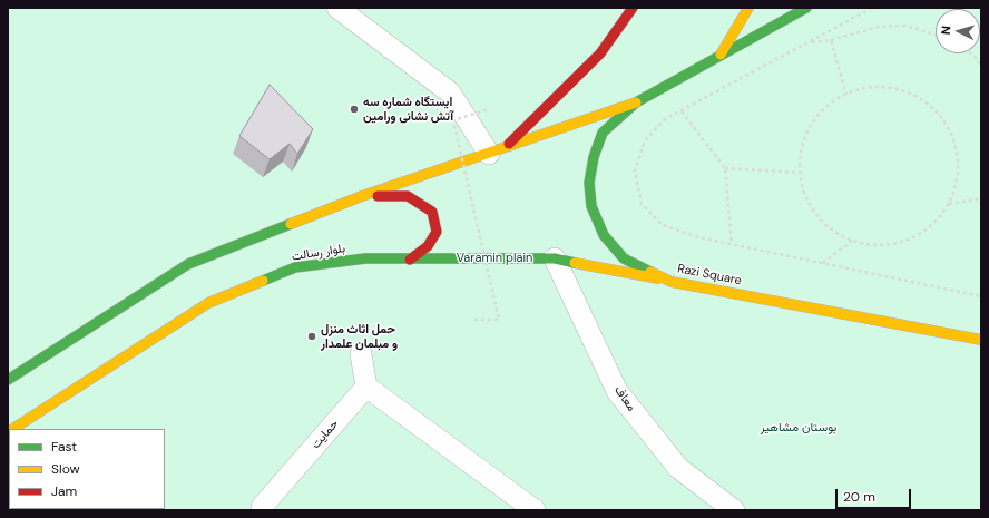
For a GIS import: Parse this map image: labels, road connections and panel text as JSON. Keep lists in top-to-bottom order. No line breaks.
{"streets":{"main road":["بلوار رسالت","Razi Square"],"street":["معاف","حمایت"]},"crossings":[["بلوار رسالت","Razi Square"],["بلوار رسالت","معاف"]],"parks":["Varamin plain","بوستان مشاهیر"],"places":["ایستگاه شماره سه آتش نشانی ورامین","حمل اثاث منزل و مبلمان علمدار"],"legend":["Fast","Slow","Jam"],"scale_bar":"20 m","north":"left"}
